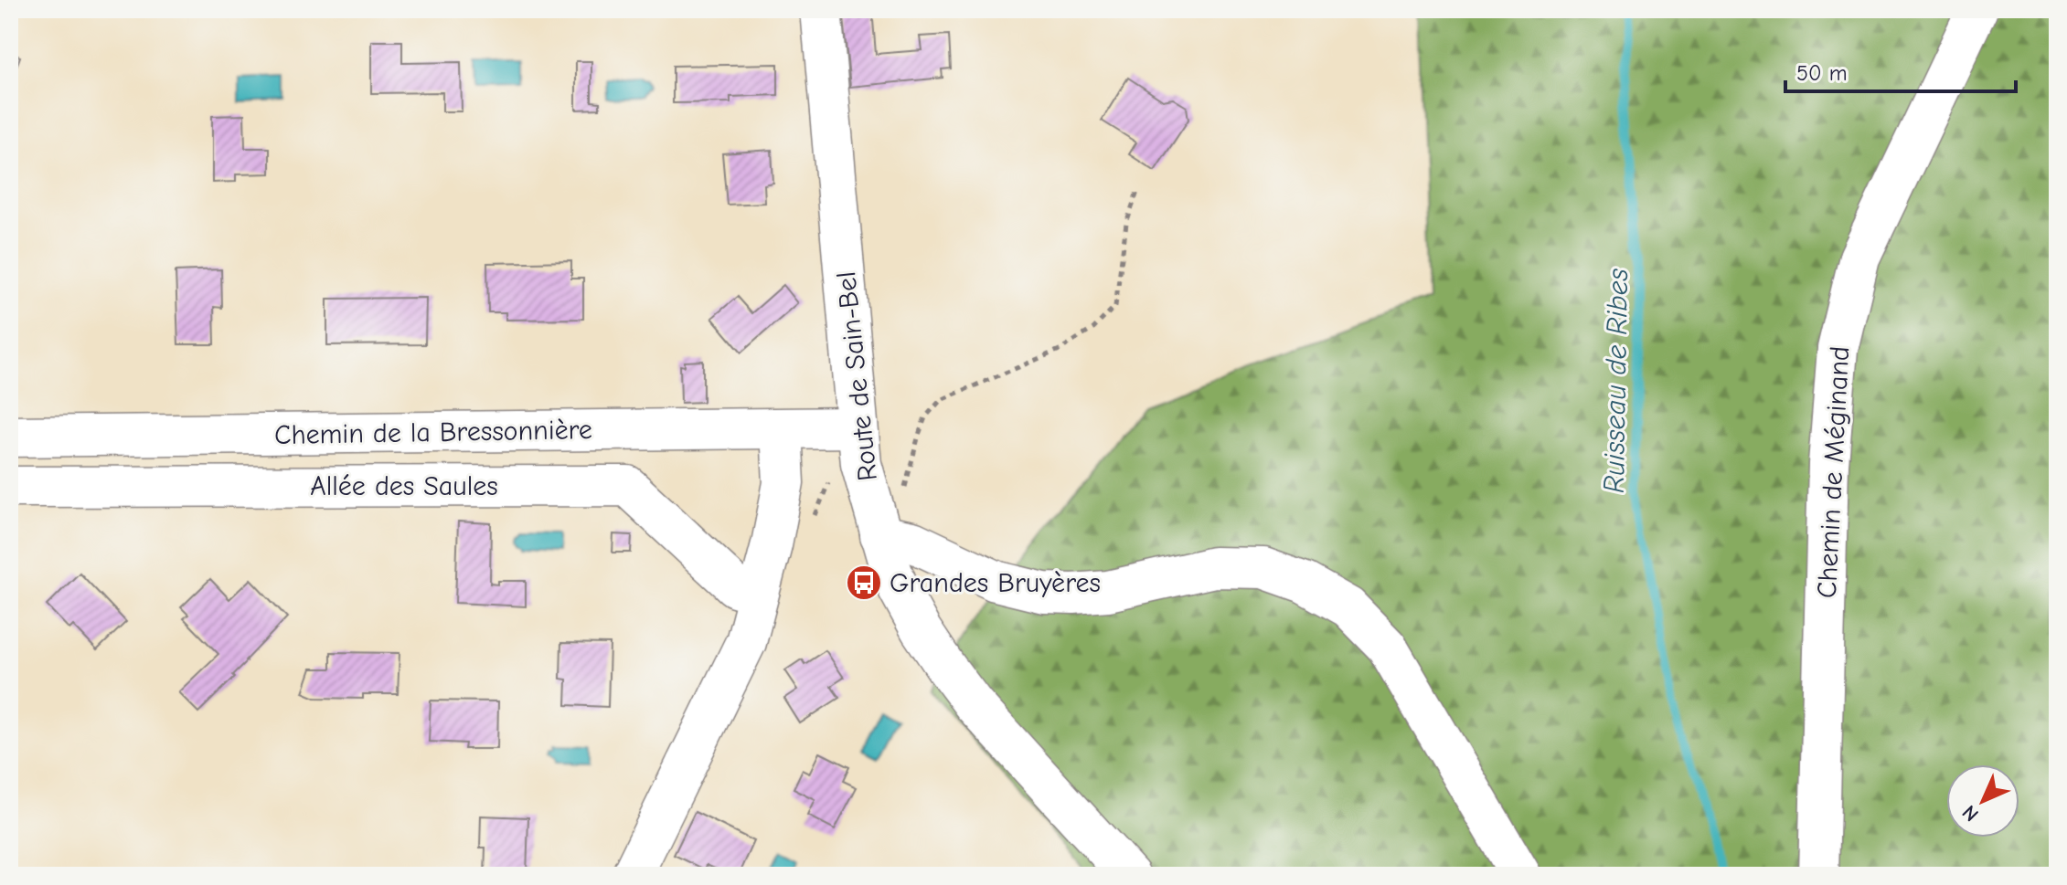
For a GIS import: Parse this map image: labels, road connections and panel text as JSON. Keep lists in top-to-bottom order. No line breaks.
{"streets":{"street":["Route de Sain-Bel","Chemin de la Bressonnière","Chemin de Méginand","Allée des Saules"]},"crossings":[["Route de Sain-Bel","Chemin de la Bressonnière"]],"water":["Ruisseau de Ribes"],"places":{"bus stop":["Grandes Bruyères"]},"scale_bar":"50 m","north":"bottom left"}
